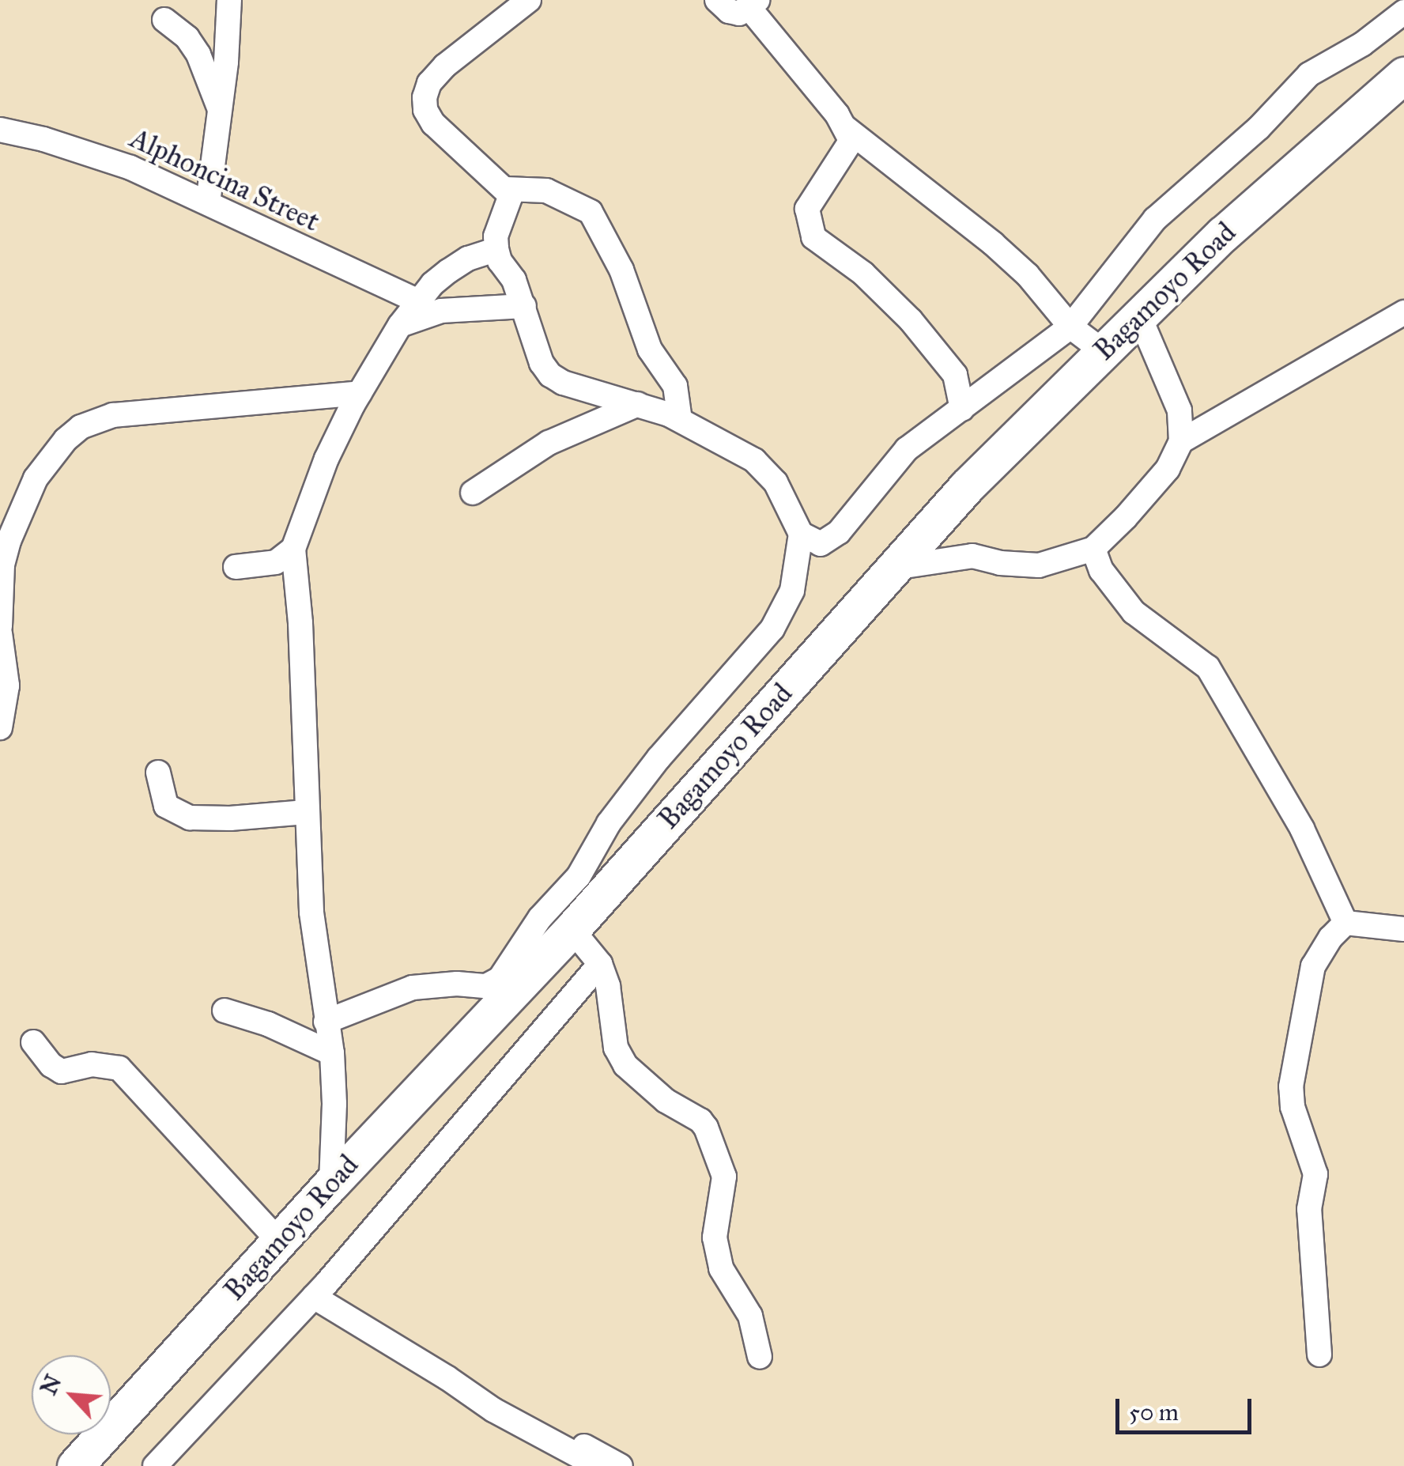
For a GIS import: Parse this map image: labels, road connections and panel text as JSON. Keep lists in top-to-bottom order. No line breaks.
{"streets":{"highway":["Bagamoyo Road"],"street":["Alphoncina Street"]},"scale_bar":"50 m","north":"top left"}
